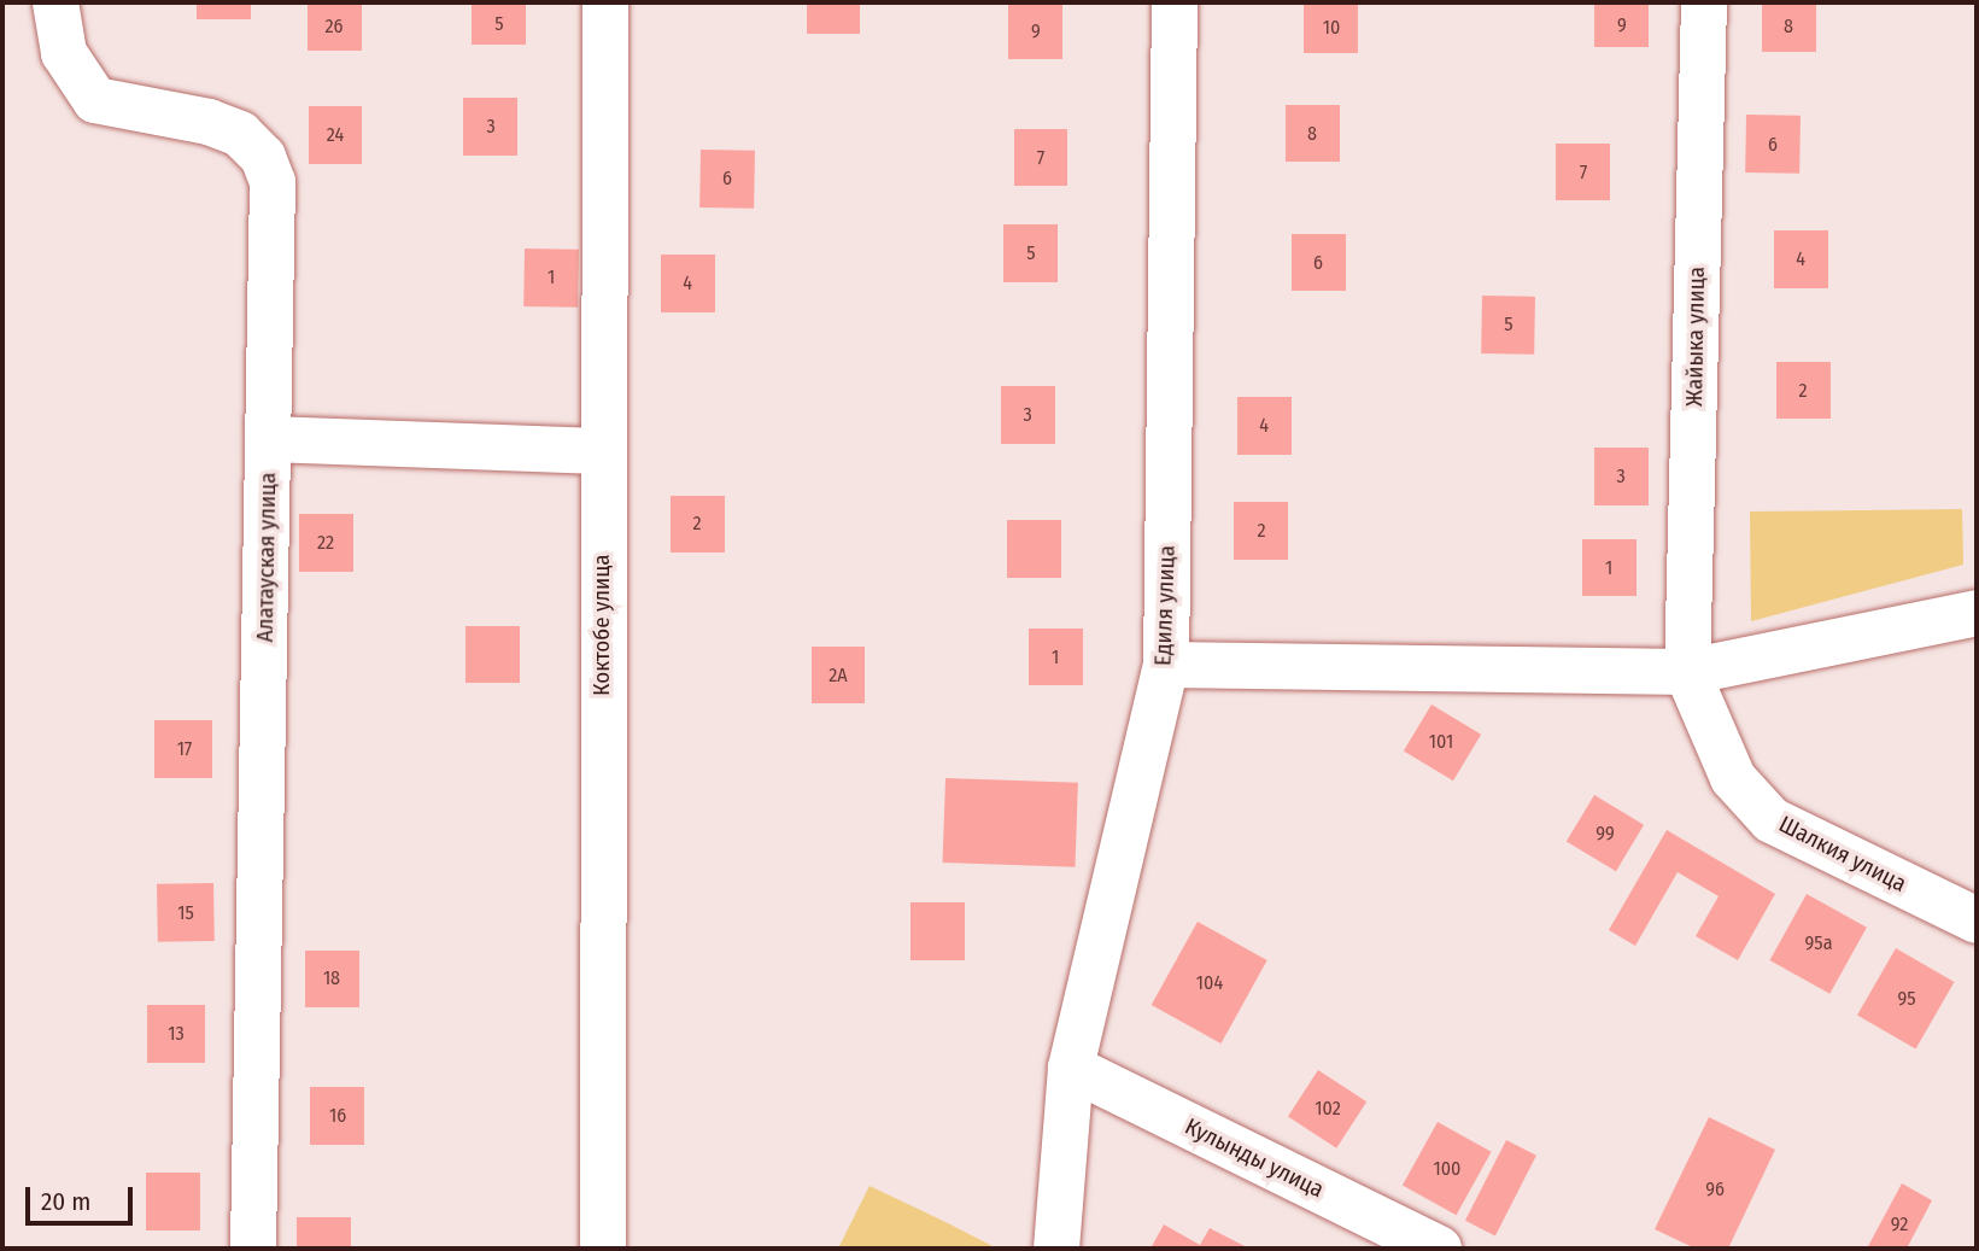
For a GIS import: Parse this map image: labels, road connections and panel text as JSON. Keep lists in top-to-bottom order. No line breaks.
{"streets":{"street":["Жайыка улица","Алатауская улица","Едиля улица","Коктобе улица","Шалкия улица","Кулынды улица"]},"crossings":[["Жайыка улица","Шалкия улица"],["Едиля улица","Кулынды улица"]],"house_numbers":["5","9","26","8","10","9","3","8","24","6","7","7","6","5","4","6","1","4","5","2","3","4","3","2","2","22","1","1","2А","101","17","99","15","95а","18","104","95","13","102","16","100","96","92"],"scale_bar":"20 m"}
